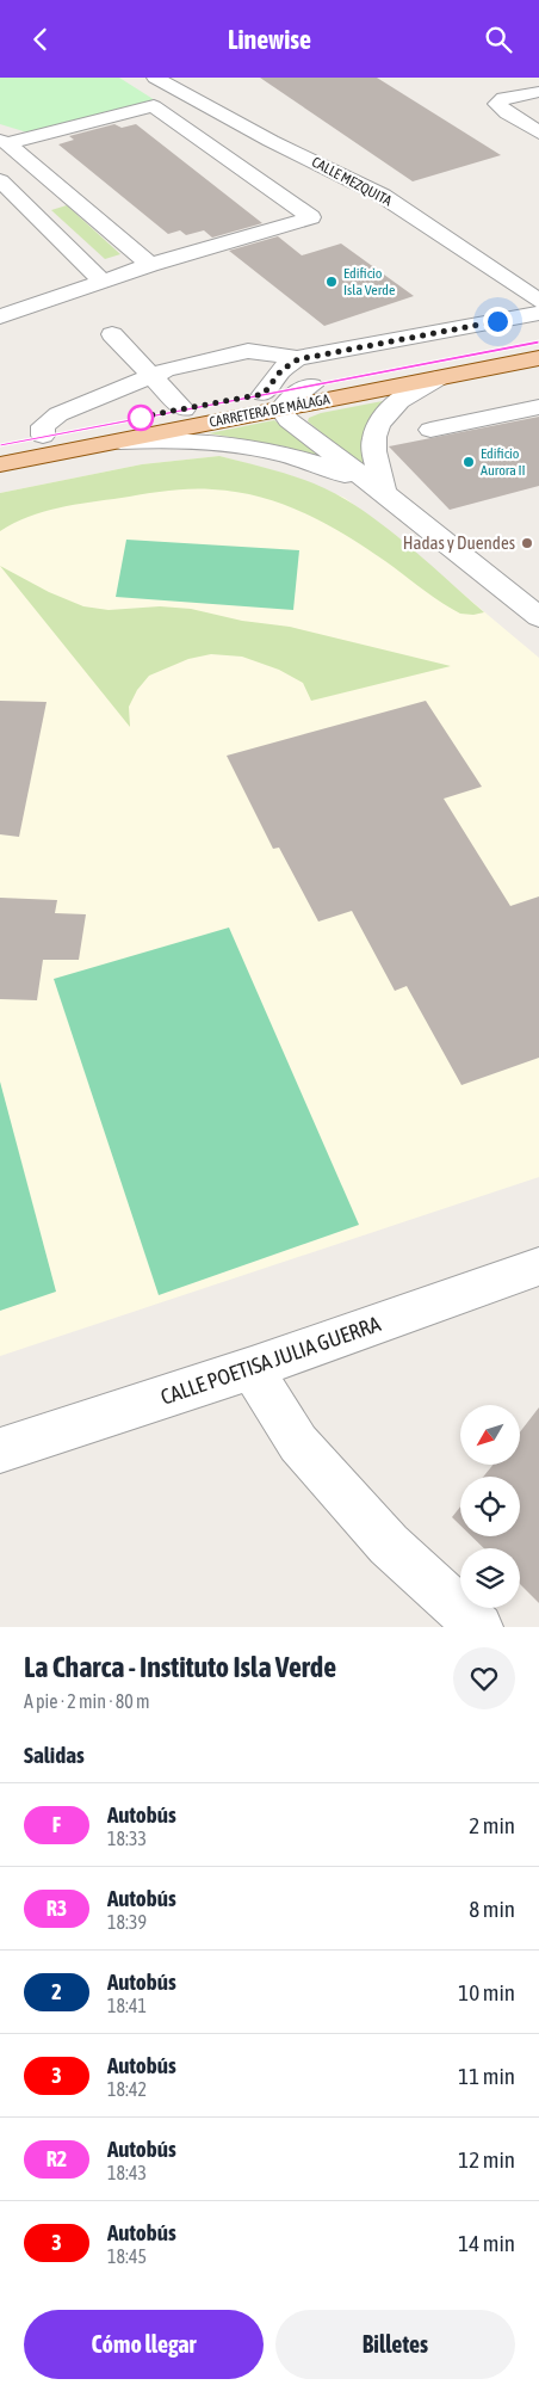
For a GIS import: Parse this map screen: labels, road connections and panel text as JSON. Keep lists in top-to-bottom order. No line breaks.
{"streets":{"main road":["CARRETERA DE MÁLAGA"],"street":["CALLE MEZQUITA","CALLE POETISA JULIA GUERRA"]},"places":["Edificio Isla Verde","Edificio Aurora II","Hadas y Duendes"],"lines":["bus line F"],"north":"bottom left","page":{"header":"Linewise","heading":[["La Charca - Instituto Isla Verde","A pie · 2 min · 80 m"],"Salidas"],"list":[{"mark":"F","name":"Autobús","note":"18:33","value":"2 min"},{"mark":"R3","name":"Autobús","note":"18:39","value":"8 min"},{"mark":"2","name":"Autobús","note":"18:41","value":"10 min"},{"mark":"3","name":"Autobús","note":"18:42","value":"11 min"},{"mark":"R2","name":"Autobús","note":"18:43","value":"12 min"},{"mark":"3","name":"Autobús","note":"18:45","value":"14 min"}],"buttons":["Cómo llegar","Billetes"]}}
